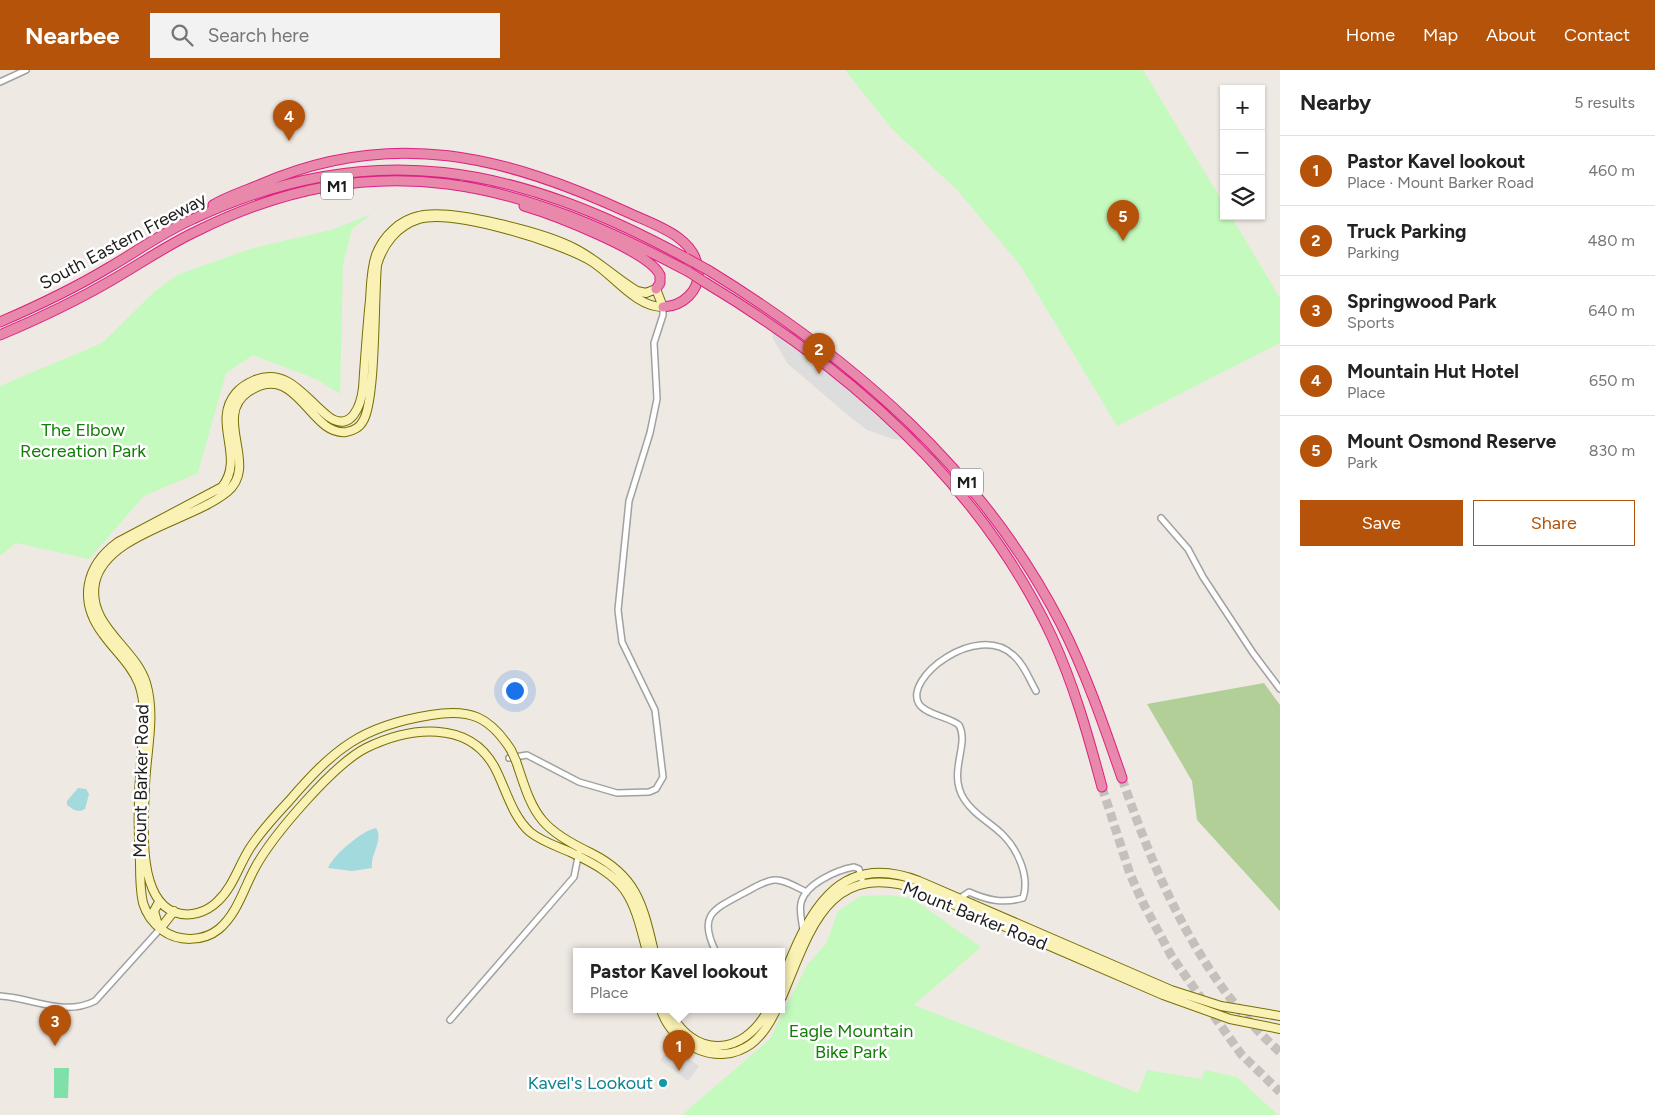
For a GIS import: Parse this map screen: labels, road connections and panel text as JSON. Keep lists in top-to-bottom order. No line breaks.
{"streets":{"highway":["M1","South Eastern Freeway"],"main road":["Mount Barker Road"]},"parks":["The Elbow Recreation Park","Eagle Mountain Bike Park"],"places":["Kavel's Lookout"],"page":{"header":"Nearbee","search":"Search here","nav":["Home","Map","About","Contact"],"heading":["Nearby","5 results"],"map_buttons":["+","−"],"pins":["4","5","2","3","1"],"list":[{"mark":"1","name":"Pastor Kavel lookout","note":"Place · Mount Barker Road","value":"460 m"},{"mark":"2","name":"Truck Parking","note":"Parking","value":"480 m"},{"mark":"3","name":"Springwood Park","note":"Sports","value":"640 m"},{"mark":"4","name":"Mountain Hut Hotel","note":"Place","value":"650 m"},{"mark":"5","name":"Mount Osmond Reserve","note":"Park","value":"830 m"}],"buttons":["Save","Share"],"popup":["Pastor Kavel lookout","Place"]}}
